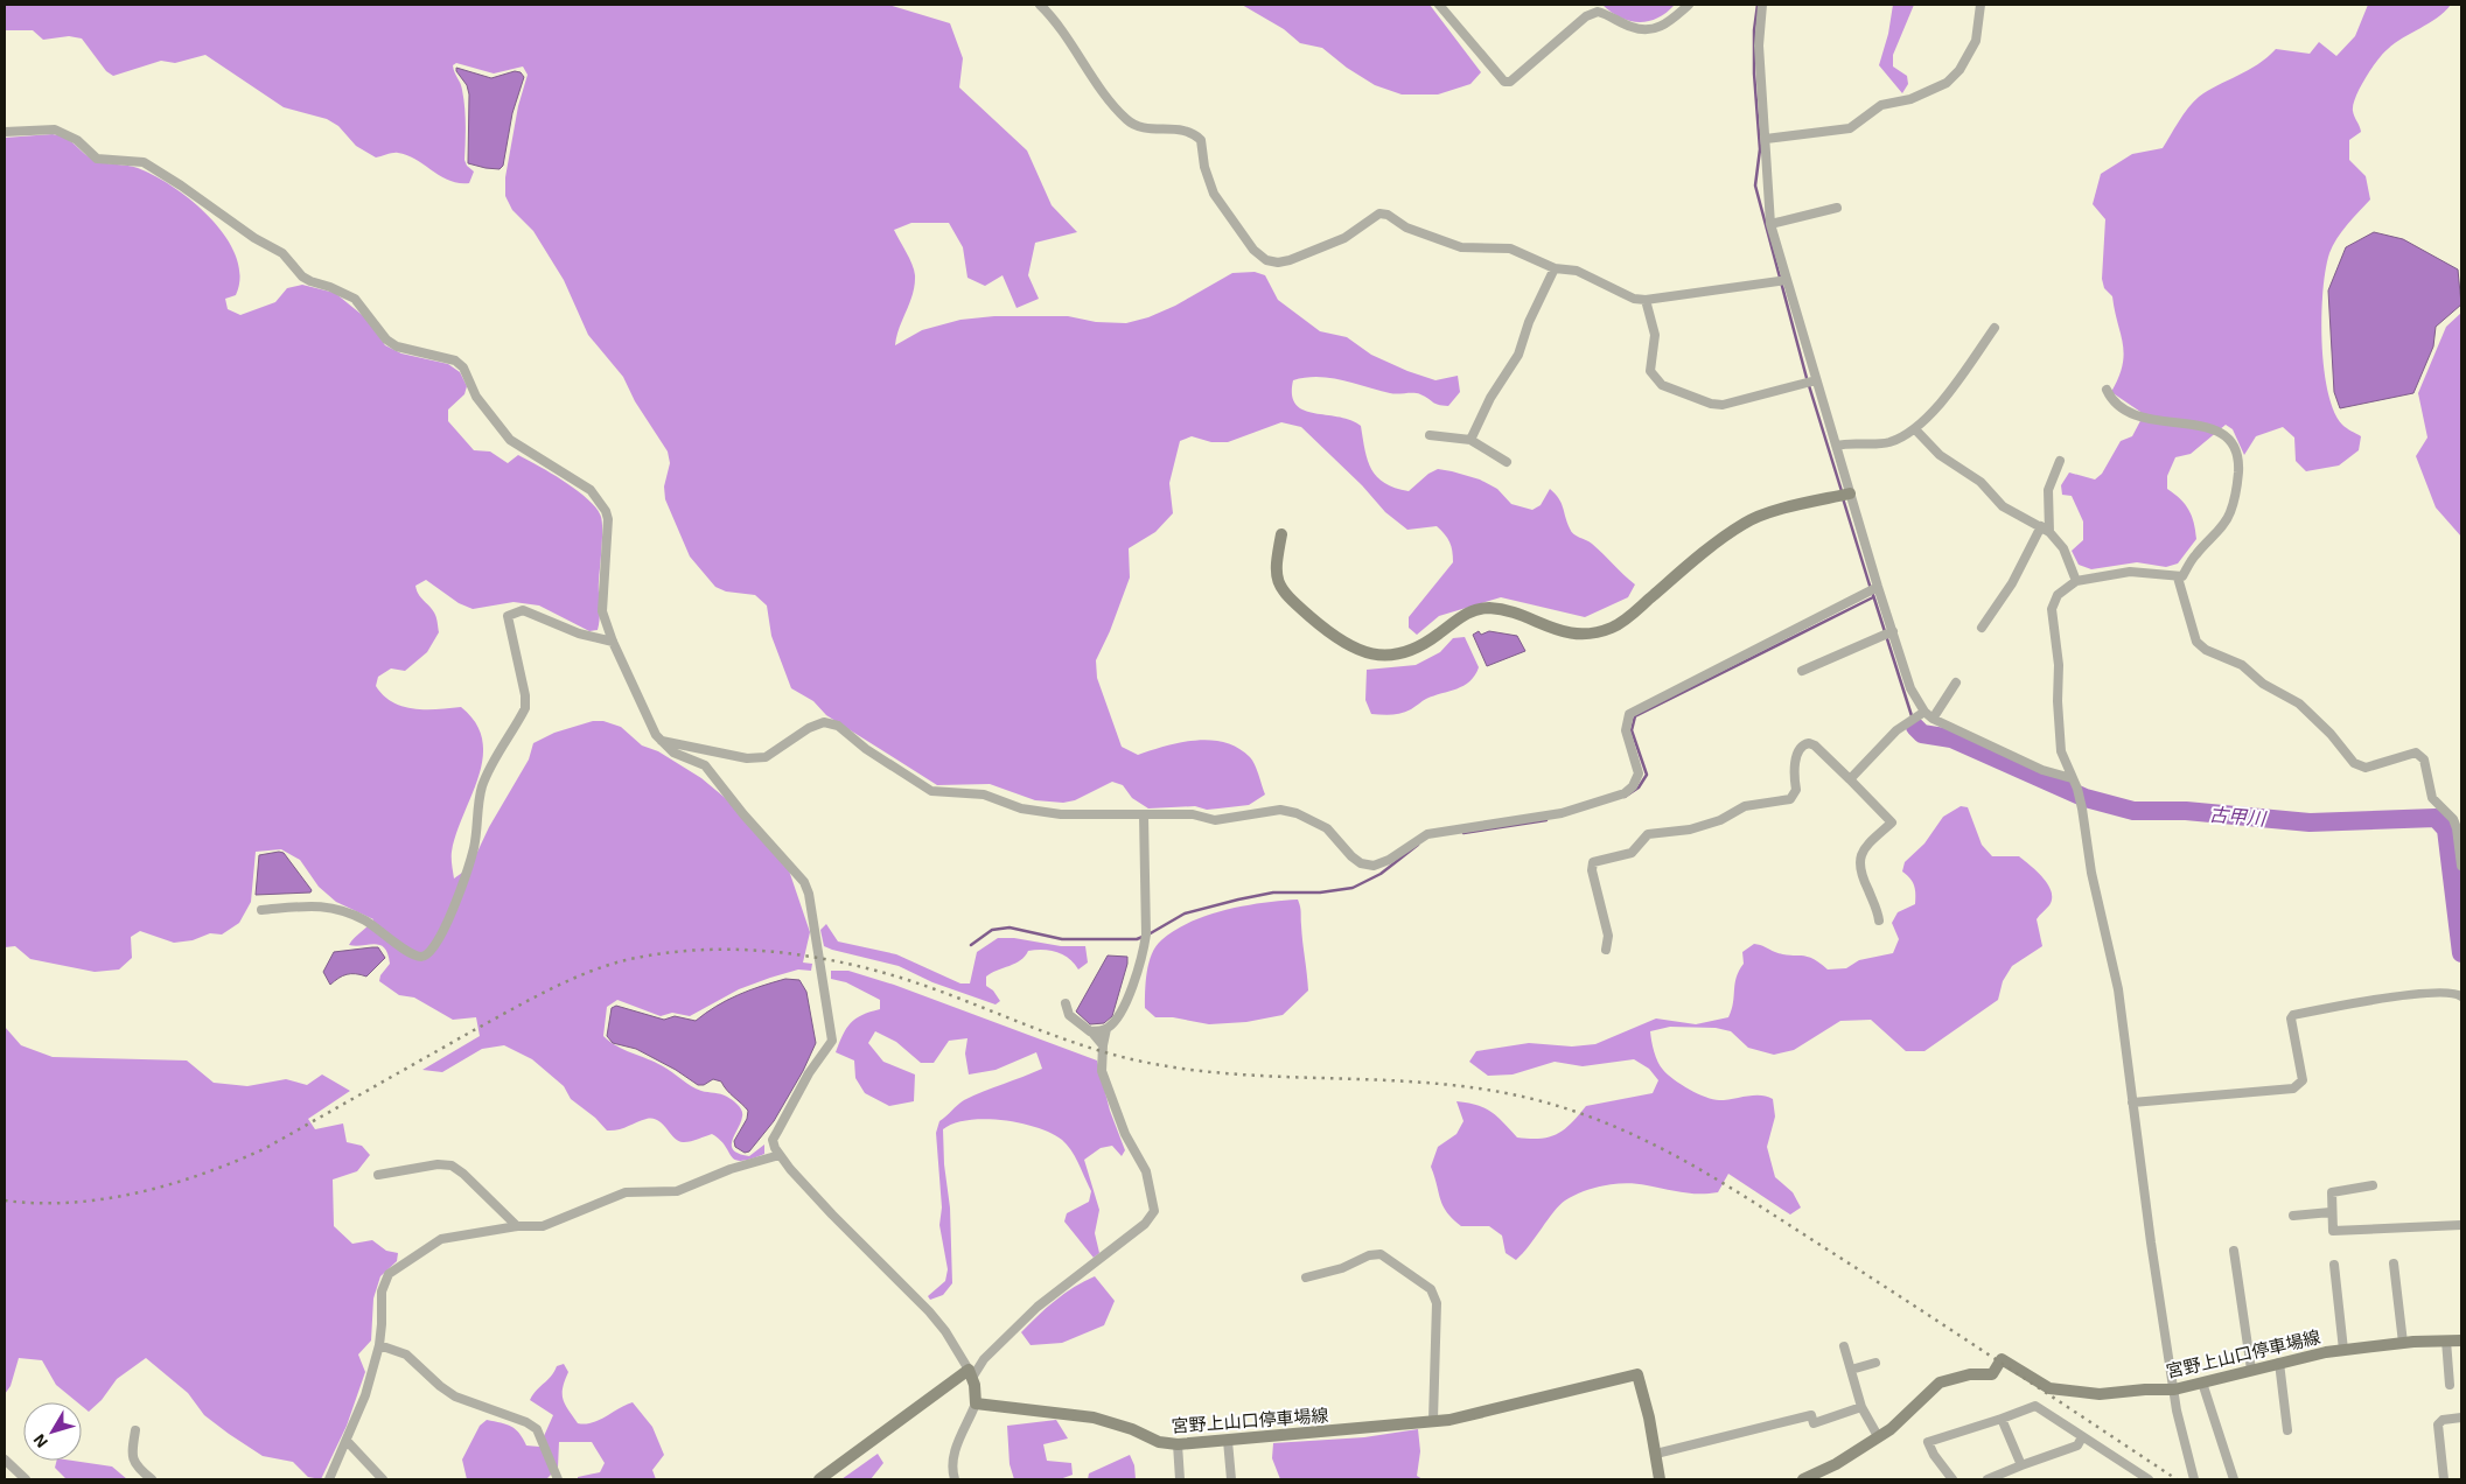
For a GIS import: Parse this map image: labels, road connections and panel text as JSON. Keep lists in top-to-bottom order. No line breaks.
{"streets":{"main road":["宮野上山口停車場線"]},"water":["古甲川"],"north":"bottom left"}
